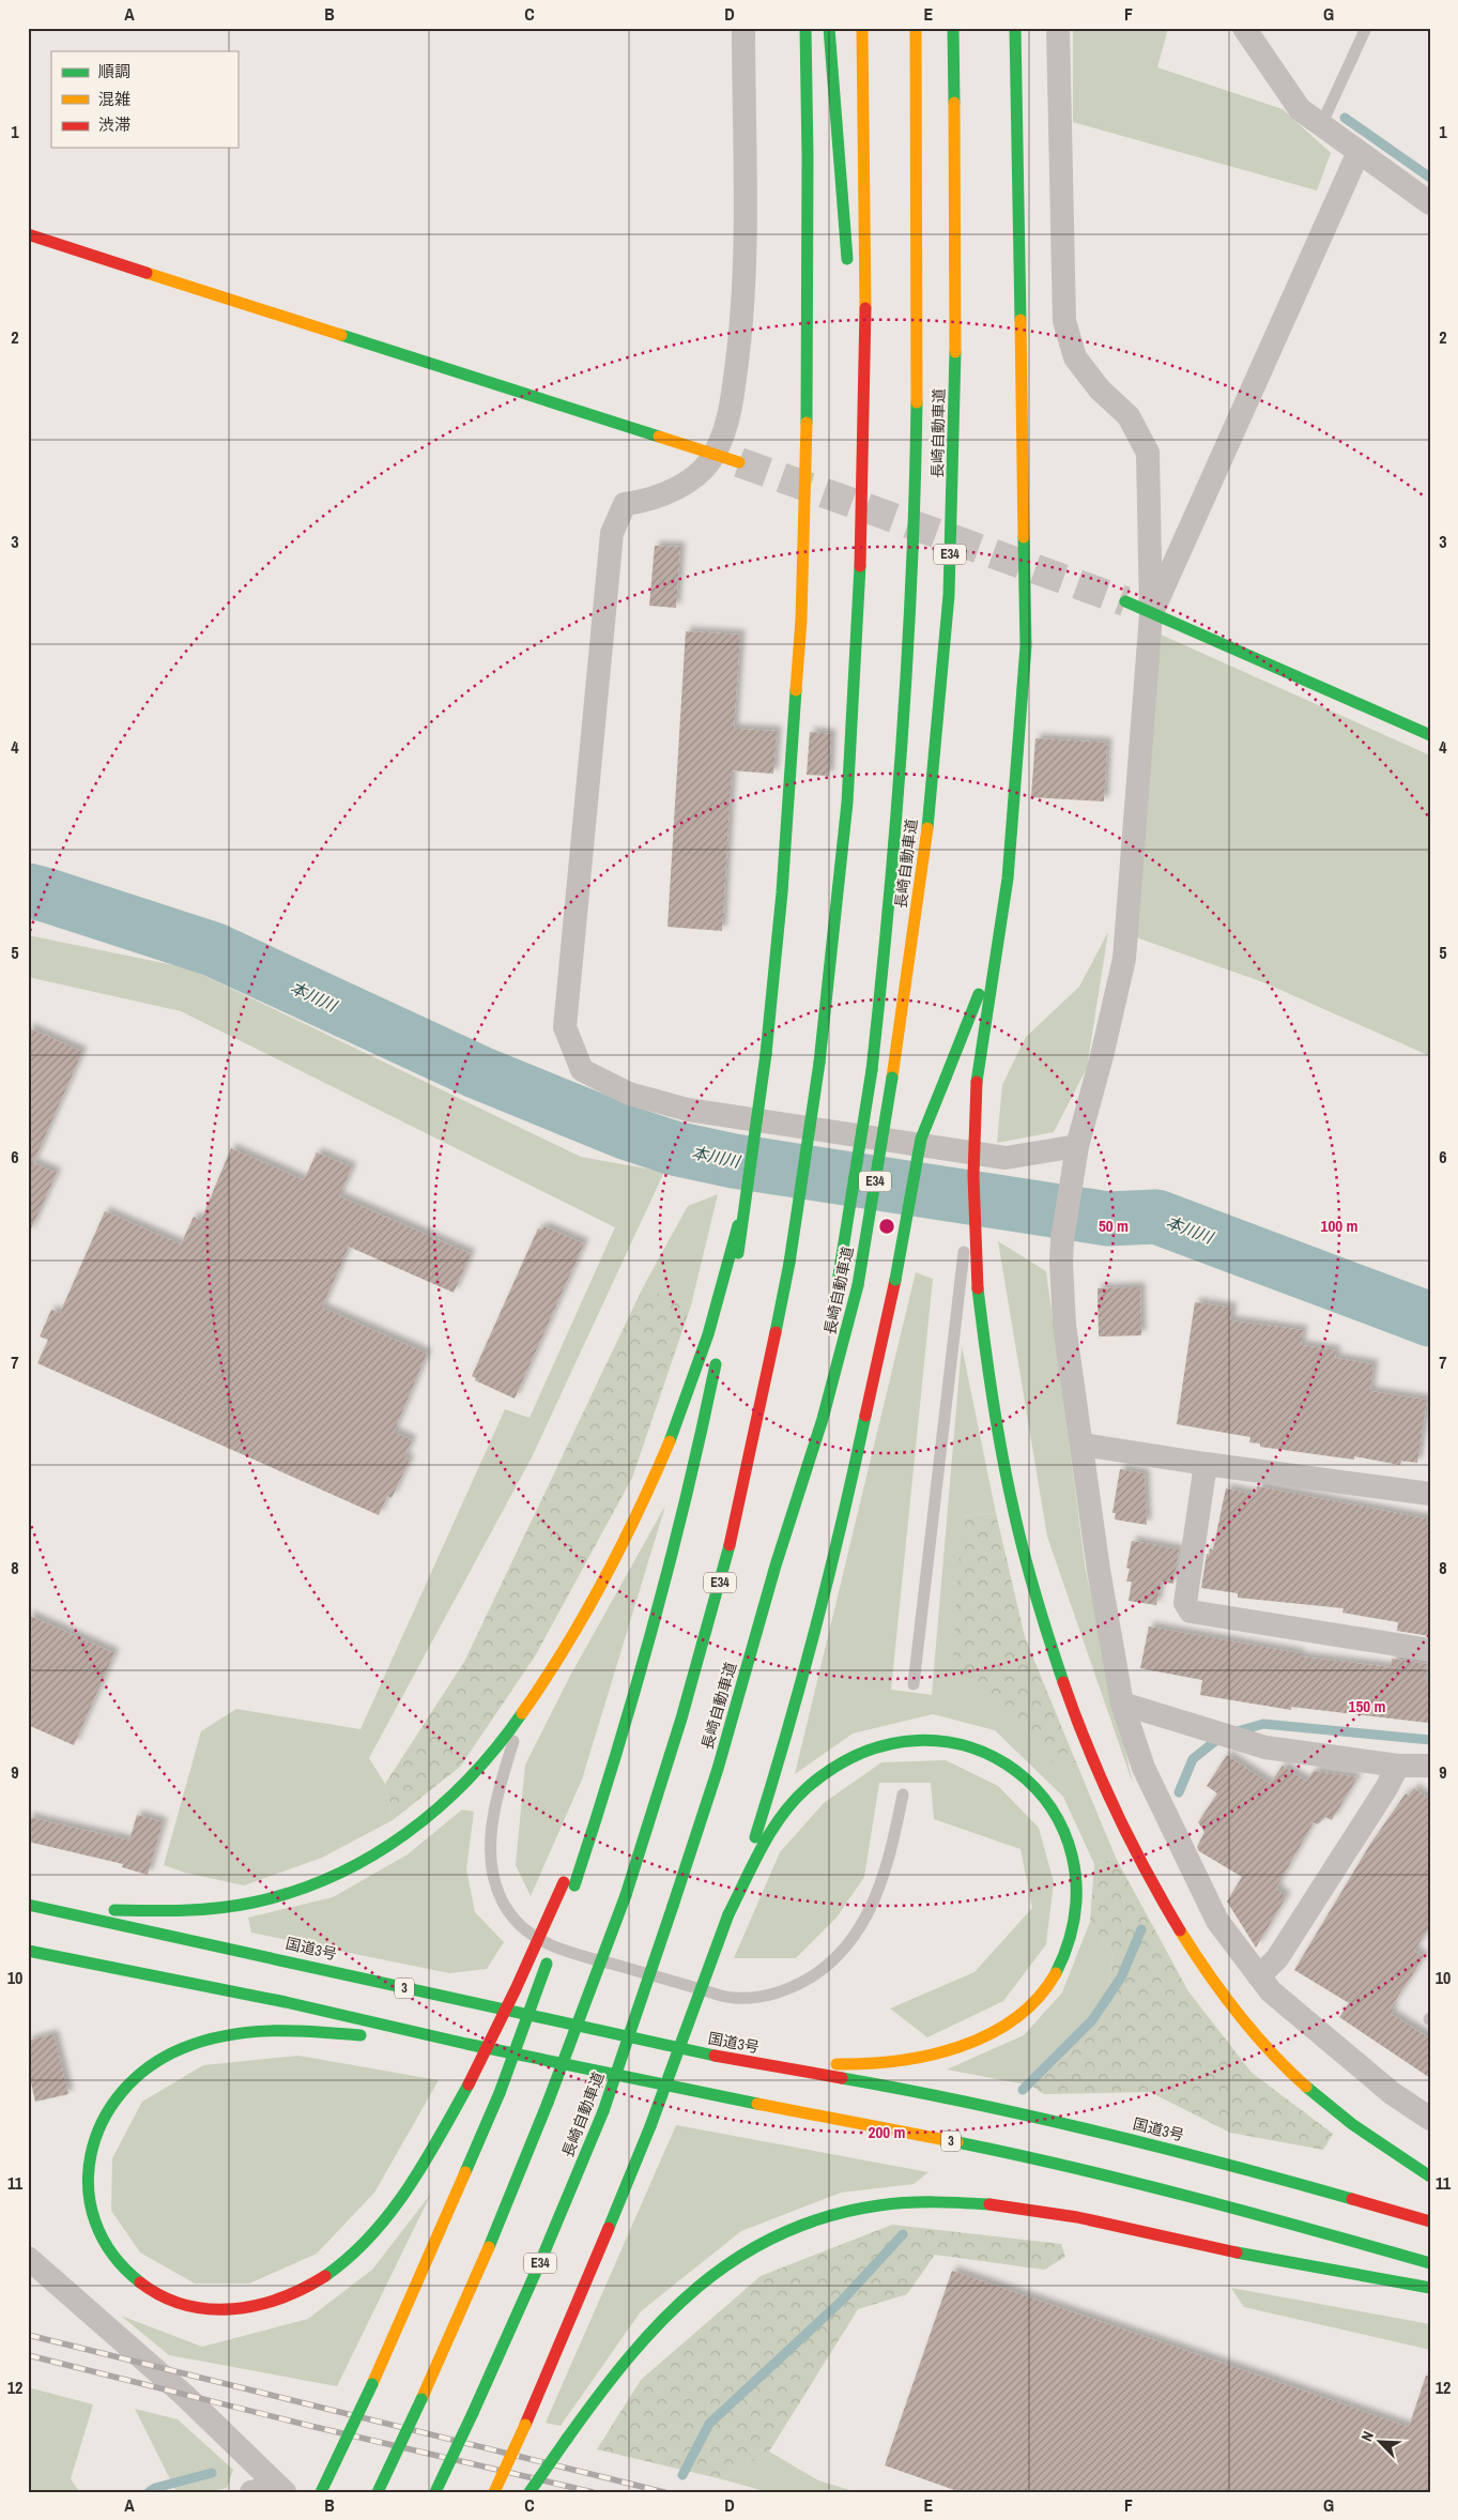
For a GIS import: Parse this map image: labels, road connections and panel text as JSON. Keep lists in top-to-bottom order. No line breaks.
{"streets":{"main road":["長崎自動車道","E34","国道3号","3"]},"water":["本川川"],"legend":["順調","混雑","渋滞"],"north":"top left","grid":{"columns":["A","B","C","D","E","F","G"],"rows":["1","2","3","4","5","6","7","8","9","10","11","12"]},"rings":["50 m","100 m","150 m","200 m"]}
